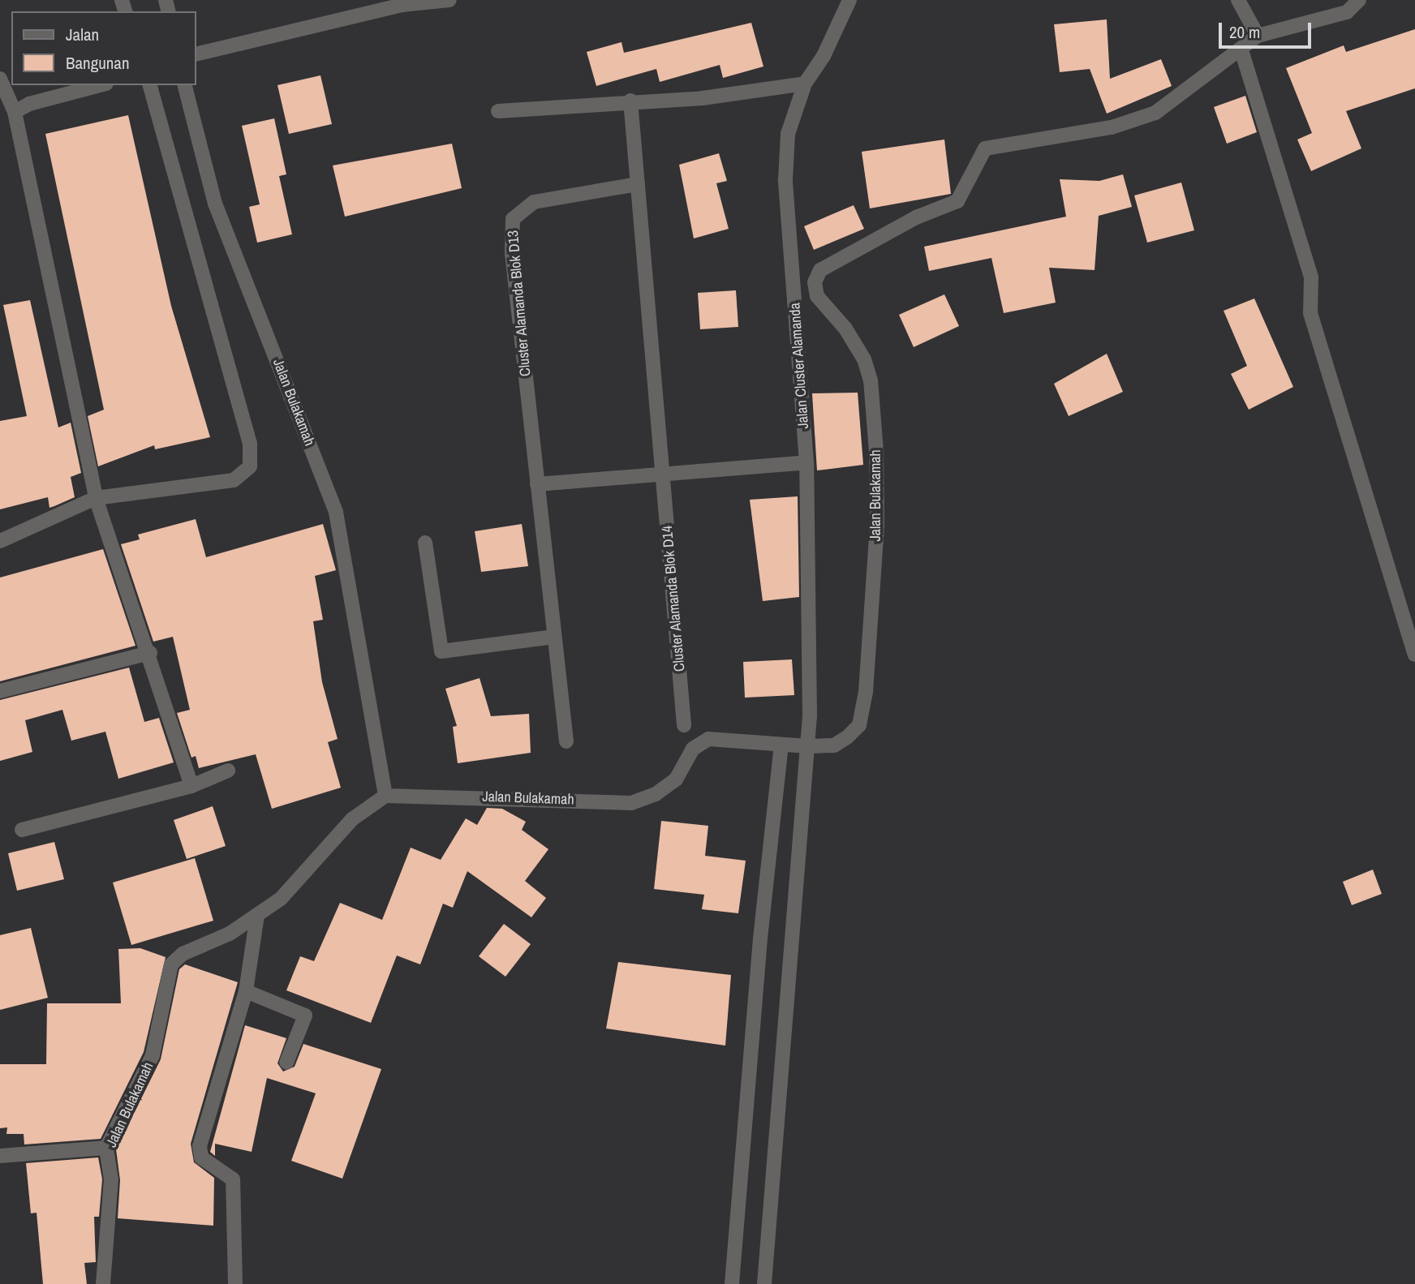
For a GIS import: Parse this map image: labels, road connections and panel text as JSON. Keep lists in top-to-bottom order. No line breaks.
{"streets":{"street":["Cluster Alamanda Blok D13","Jalan Cluster Alamanda","Jalan Bulakamah","Cluster Alamanda Blok D14"]},"crossings":[["Jalan Cluster Alamanda","Jalan Bulakamah"]],"legend":["Jalan","Bangunan"],"scale_bar":"20 m"}
